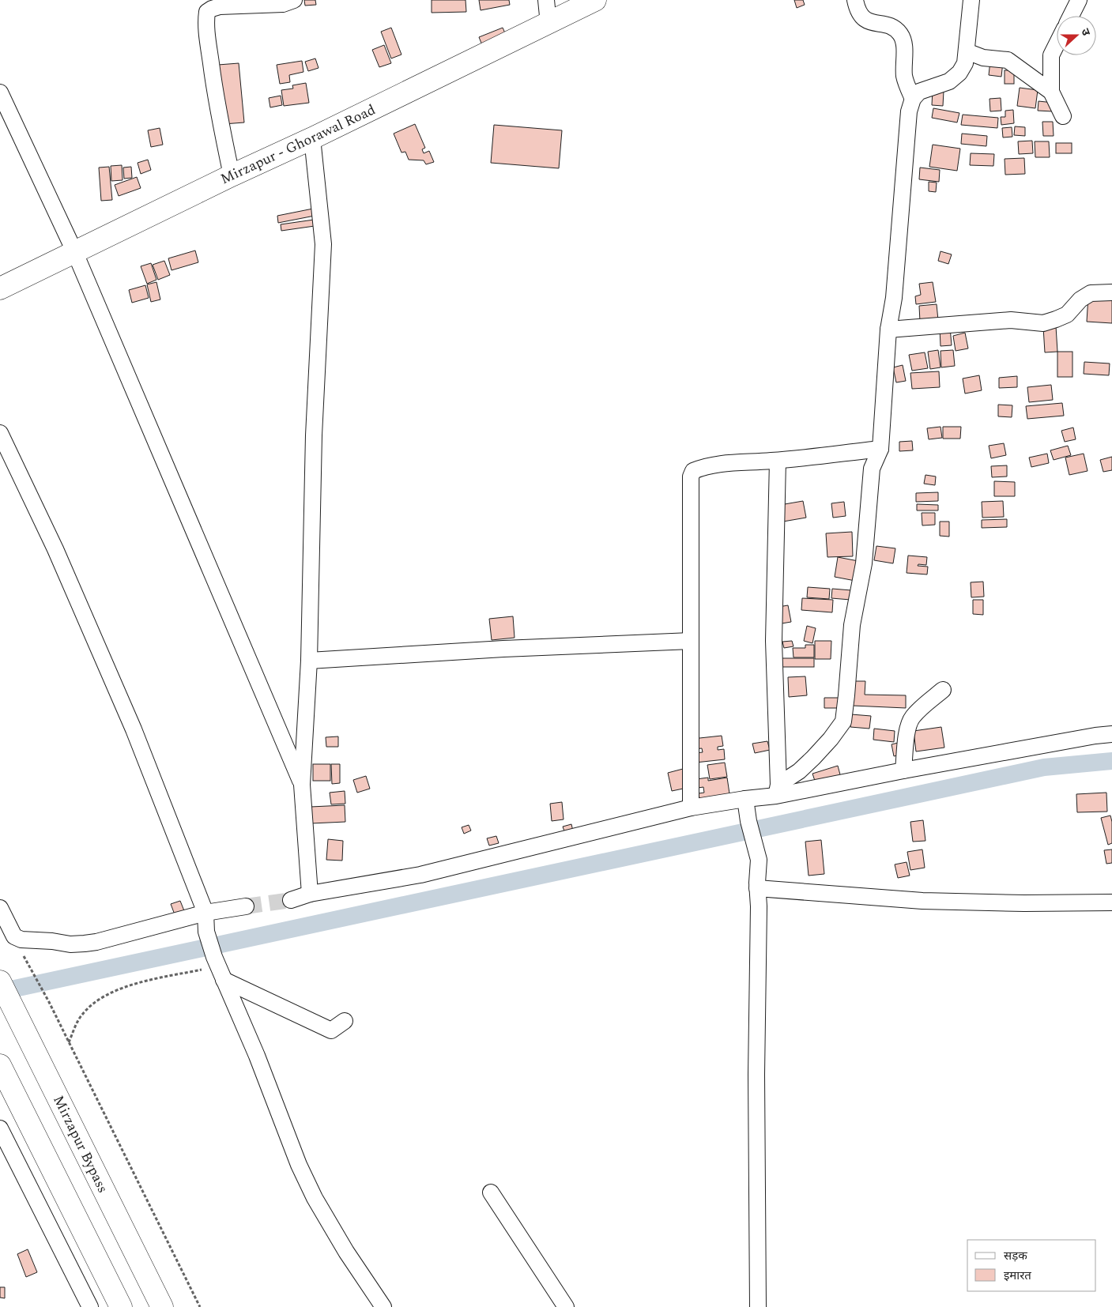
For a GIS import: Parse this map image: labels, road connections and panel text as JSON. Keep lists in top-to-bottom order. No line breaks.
{"streets":{"main road":["Mirzapur - Ghorawal Road","Mirzapur Bypass"]},"legend":["सड़क","इमारत"],"north":"right"}
